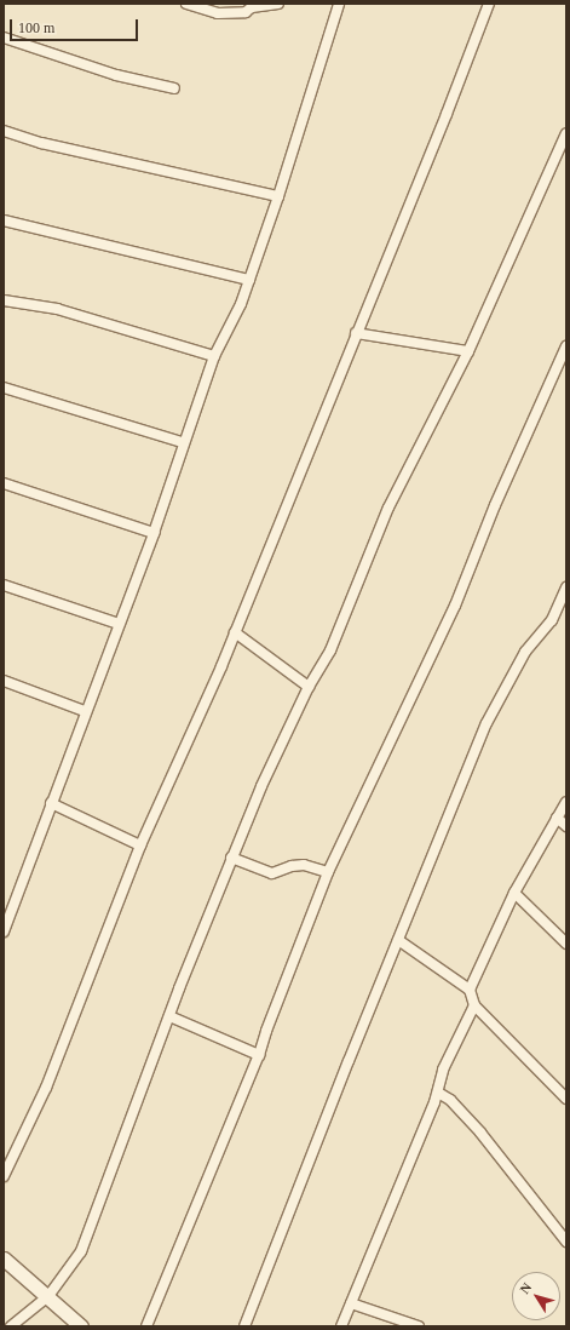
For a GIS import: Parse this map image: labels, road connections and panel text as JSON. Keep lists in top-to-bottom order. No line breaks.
{"scale_bar":"100 m","north":"top left"}
